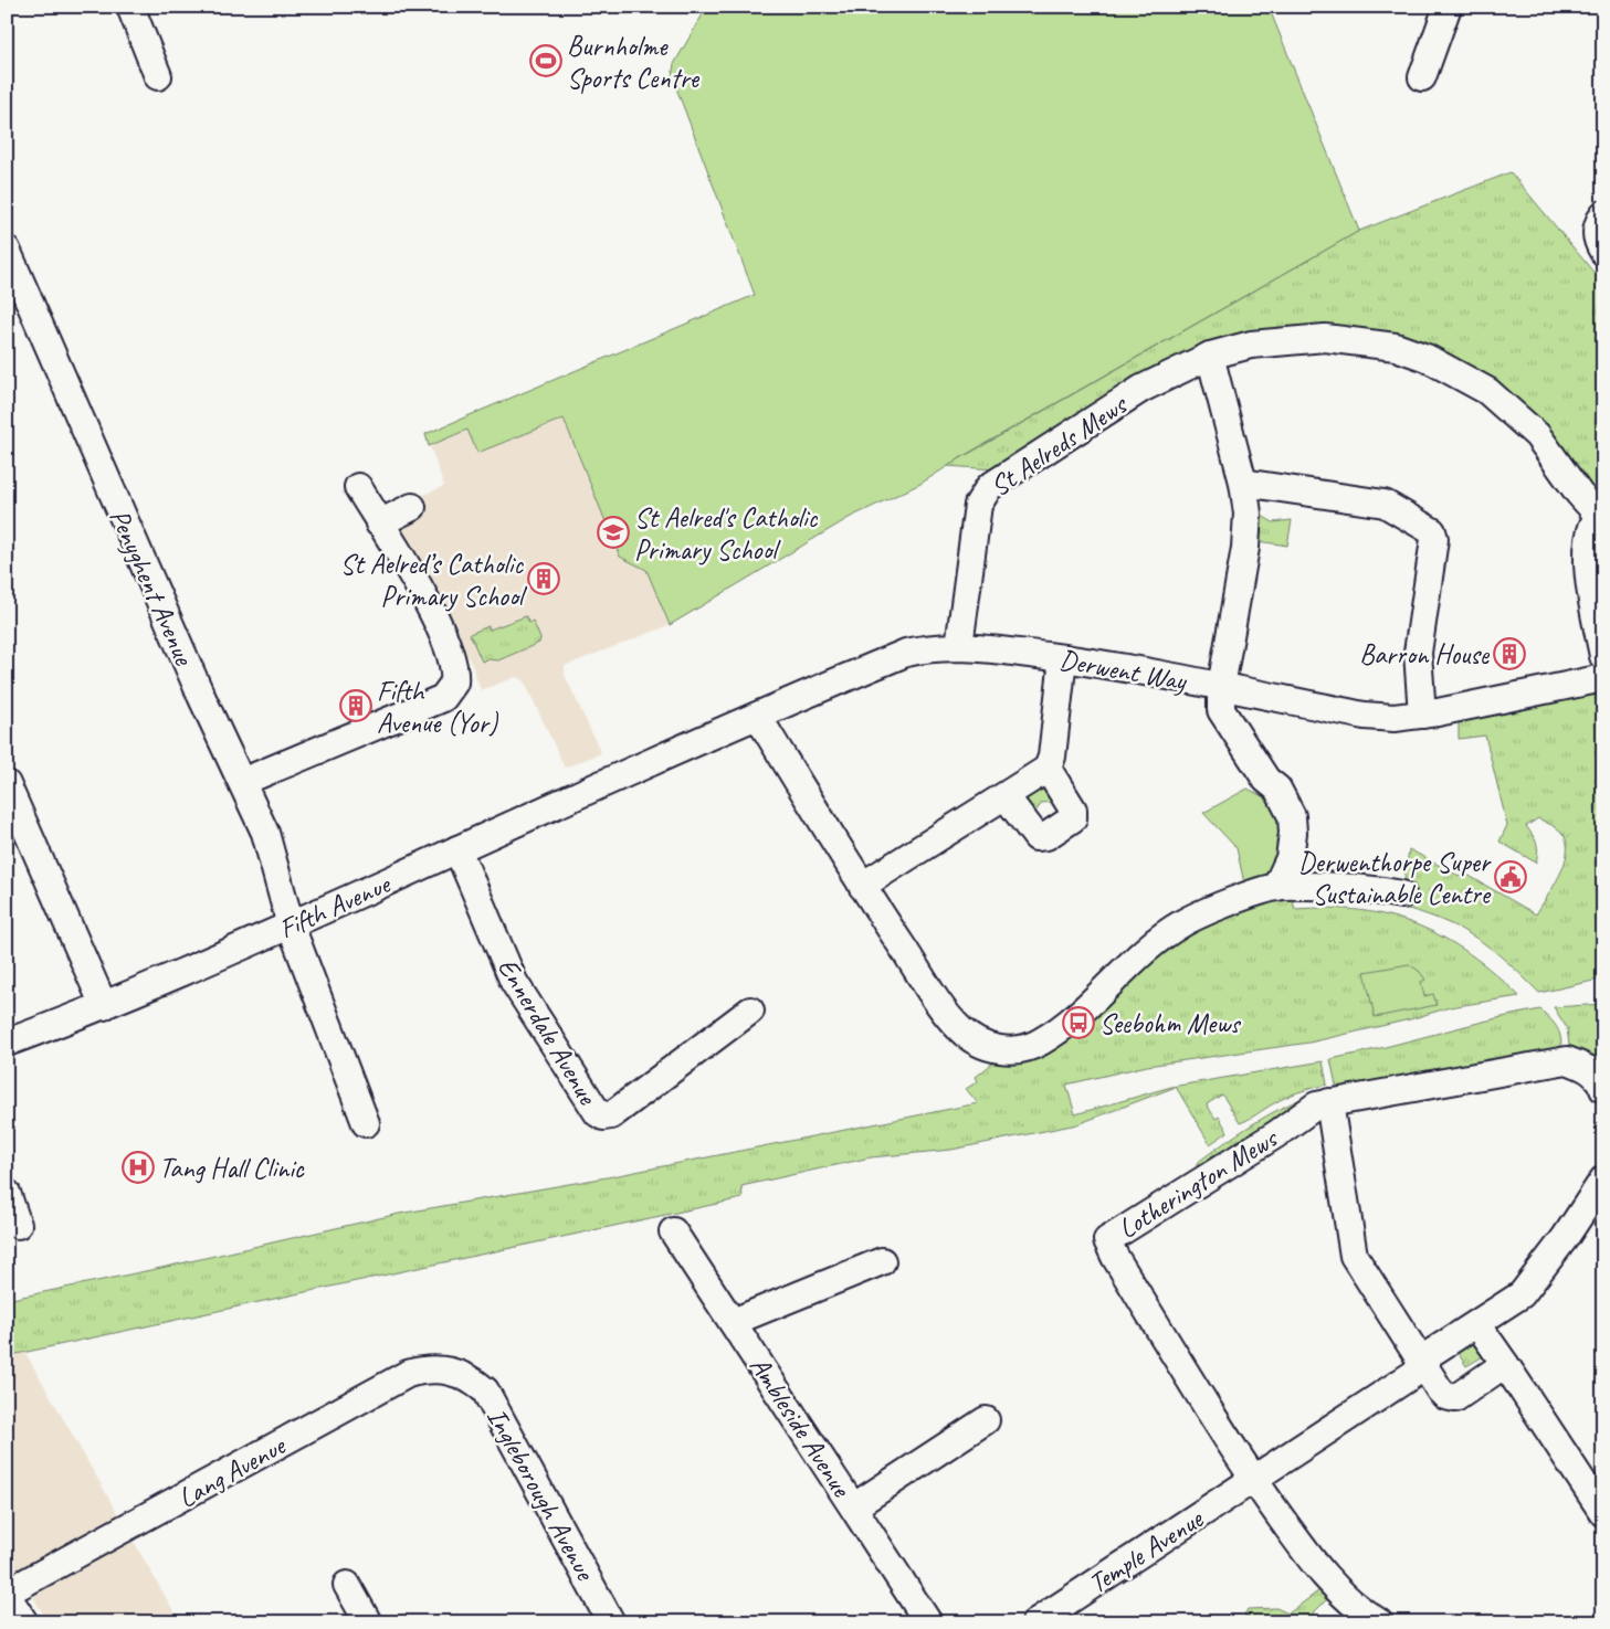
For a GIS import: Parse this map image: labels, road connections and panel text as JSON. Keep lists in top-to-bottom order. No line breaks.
{"streets":{"street":["St Aelreds Mews","Penyghent Avenue","Derwent Way","Fifth Avenue","Ennerdale Avenue","Lotherington Mews","Ambleside Avenue","Lang Avenue","Ingleborough Avenue","Temple Avenue"]},"crossings":[["St Aelreds Mews","Derwent Way"],["Penyghent Avenue","Fifth Avenue"],["Derwent Way","Fifth Avenue"],["Fifth Avenue","Ennerdale Avenue"],["Lotherington Mews","Temple Avenue"],["Lang Avenue","Ingleborough Avenue"]],"places":{"sports":["Burnholme Sports Centre"],"school or university":["St Aelred's Catholic Primary School"],"building":["St Aelred’s Catholic Primary School","Barron House","Fifth Avenue (Yor)"],"public building":["Derwenthorpe Super Sustainable Centre"],"bus stop":["Seebohm Mews"],"hospital":["Tang Hall Clinic"]}}
